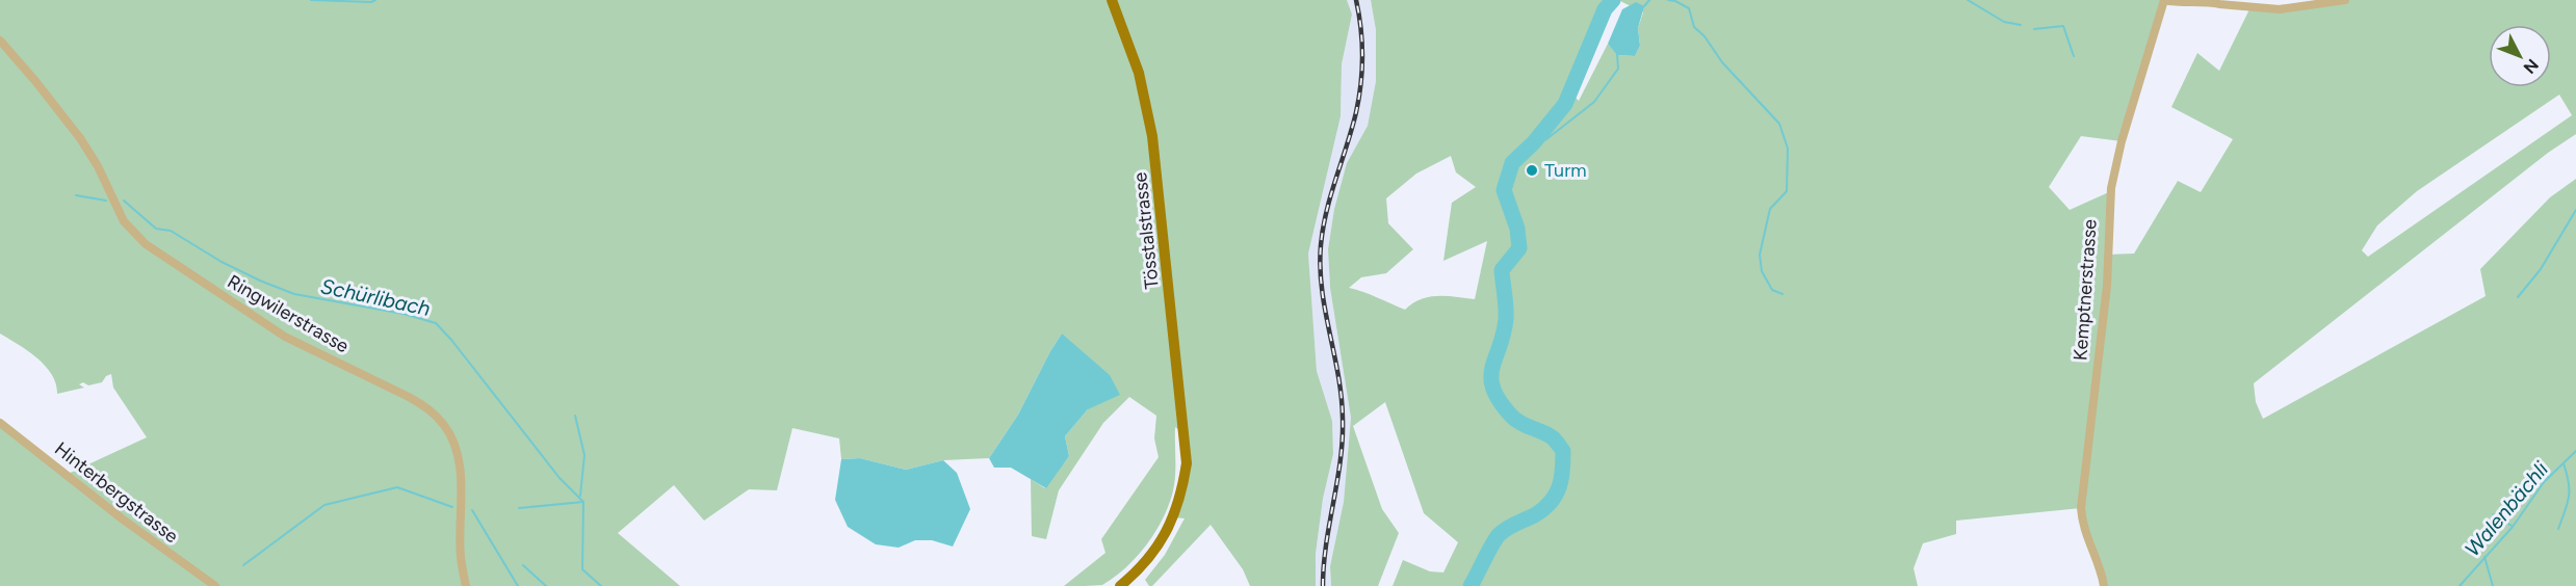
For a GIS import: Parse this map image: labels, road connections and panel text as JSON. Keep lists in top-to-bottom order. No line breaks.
{"streets":{"main road":["Tösstalstrasse"],"street":["Kemptnerstrasse","Ringwilerstrasse","Hinterbergstrasse"]},"water":["Schürlibach","Walenbächli"],"places":["Turm"],"north":"bottom right"}
